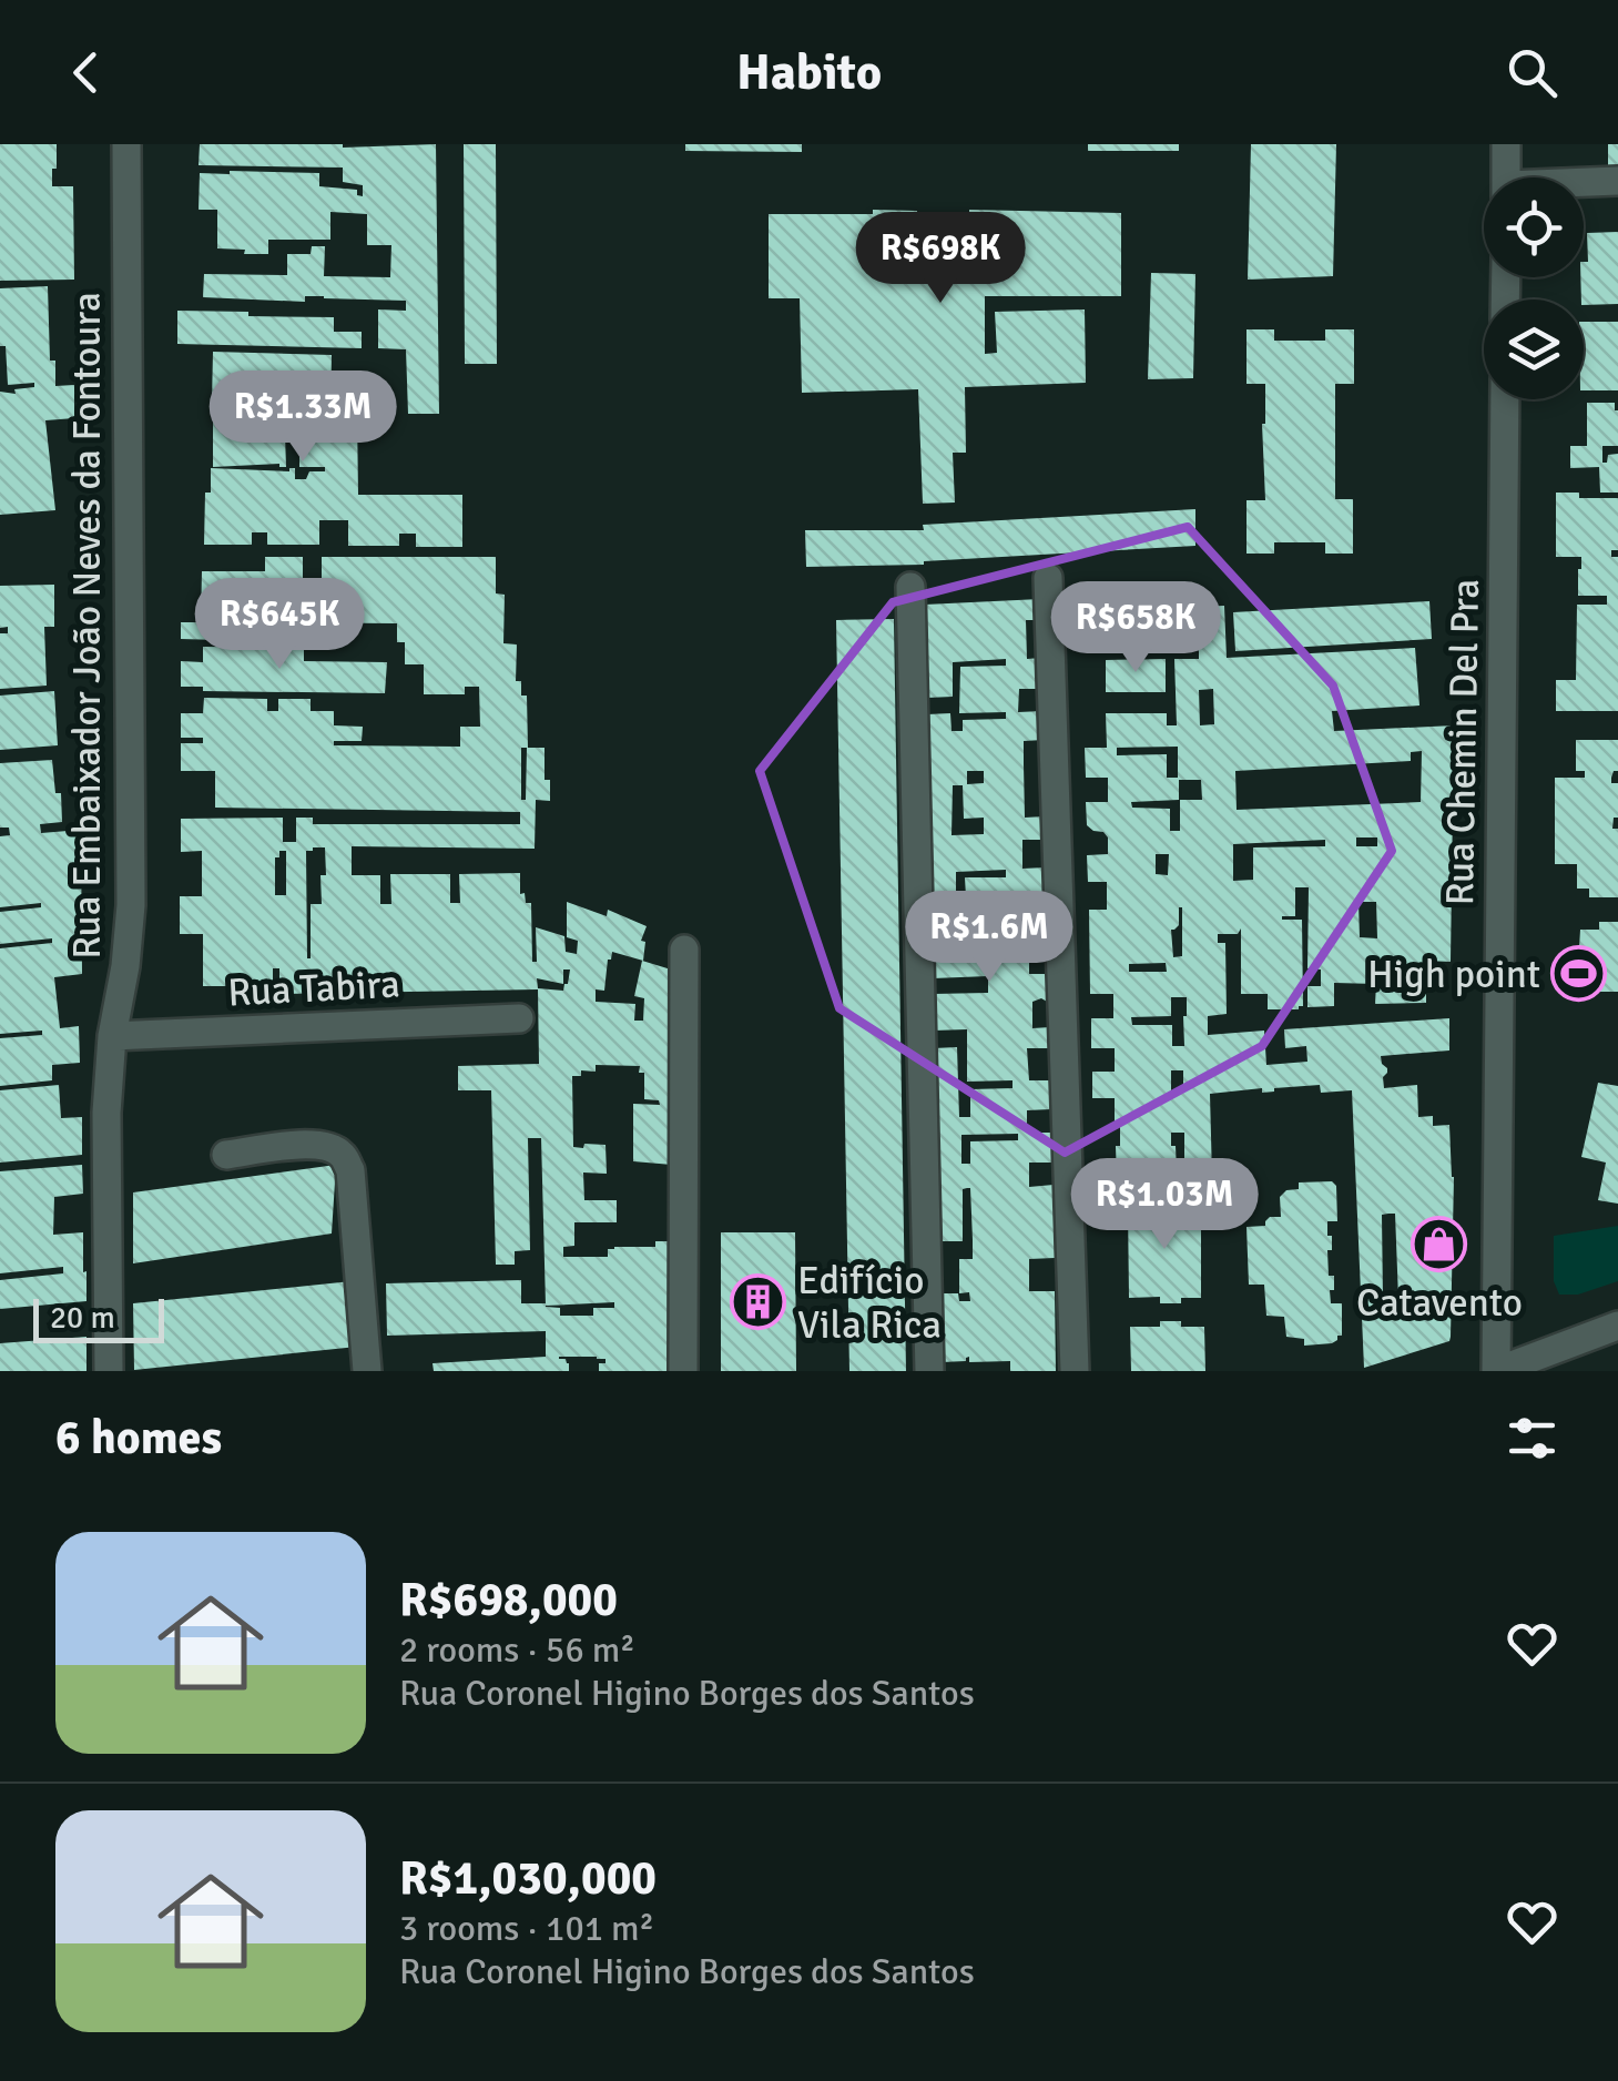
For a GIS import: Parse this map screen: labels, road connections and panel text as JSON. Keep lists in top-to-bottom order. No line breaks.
{"streets":{"street":["Rua Embaixador João Neves da Fontoura","Rua Chemin Del Pra","Rua Tabira"]},"crossings":[["Rua Embaixador João Neves da Fontoura","Rua Tabira"]],"places":{"sports":["High point"],"shop":["Catavento"],"building":["Edifício Vila Rica"]},"scale_bar":"20 m","page":{"header":"Habito","price":["R$698K","R$1.33M","R$645K","R$658K","R$1.6M","R$1.03M"],"scale":"20 m","heading":"6 homes","list":[{"name":"R$698,000","note":"2 rooms · 56 m² · Rua Coronel Higino Borges dos Santos"},{"name":"R$1,030,000","note":"3 rooms · 101 m² · Rua Coronel Higino Borges dos Santos"}]}}
